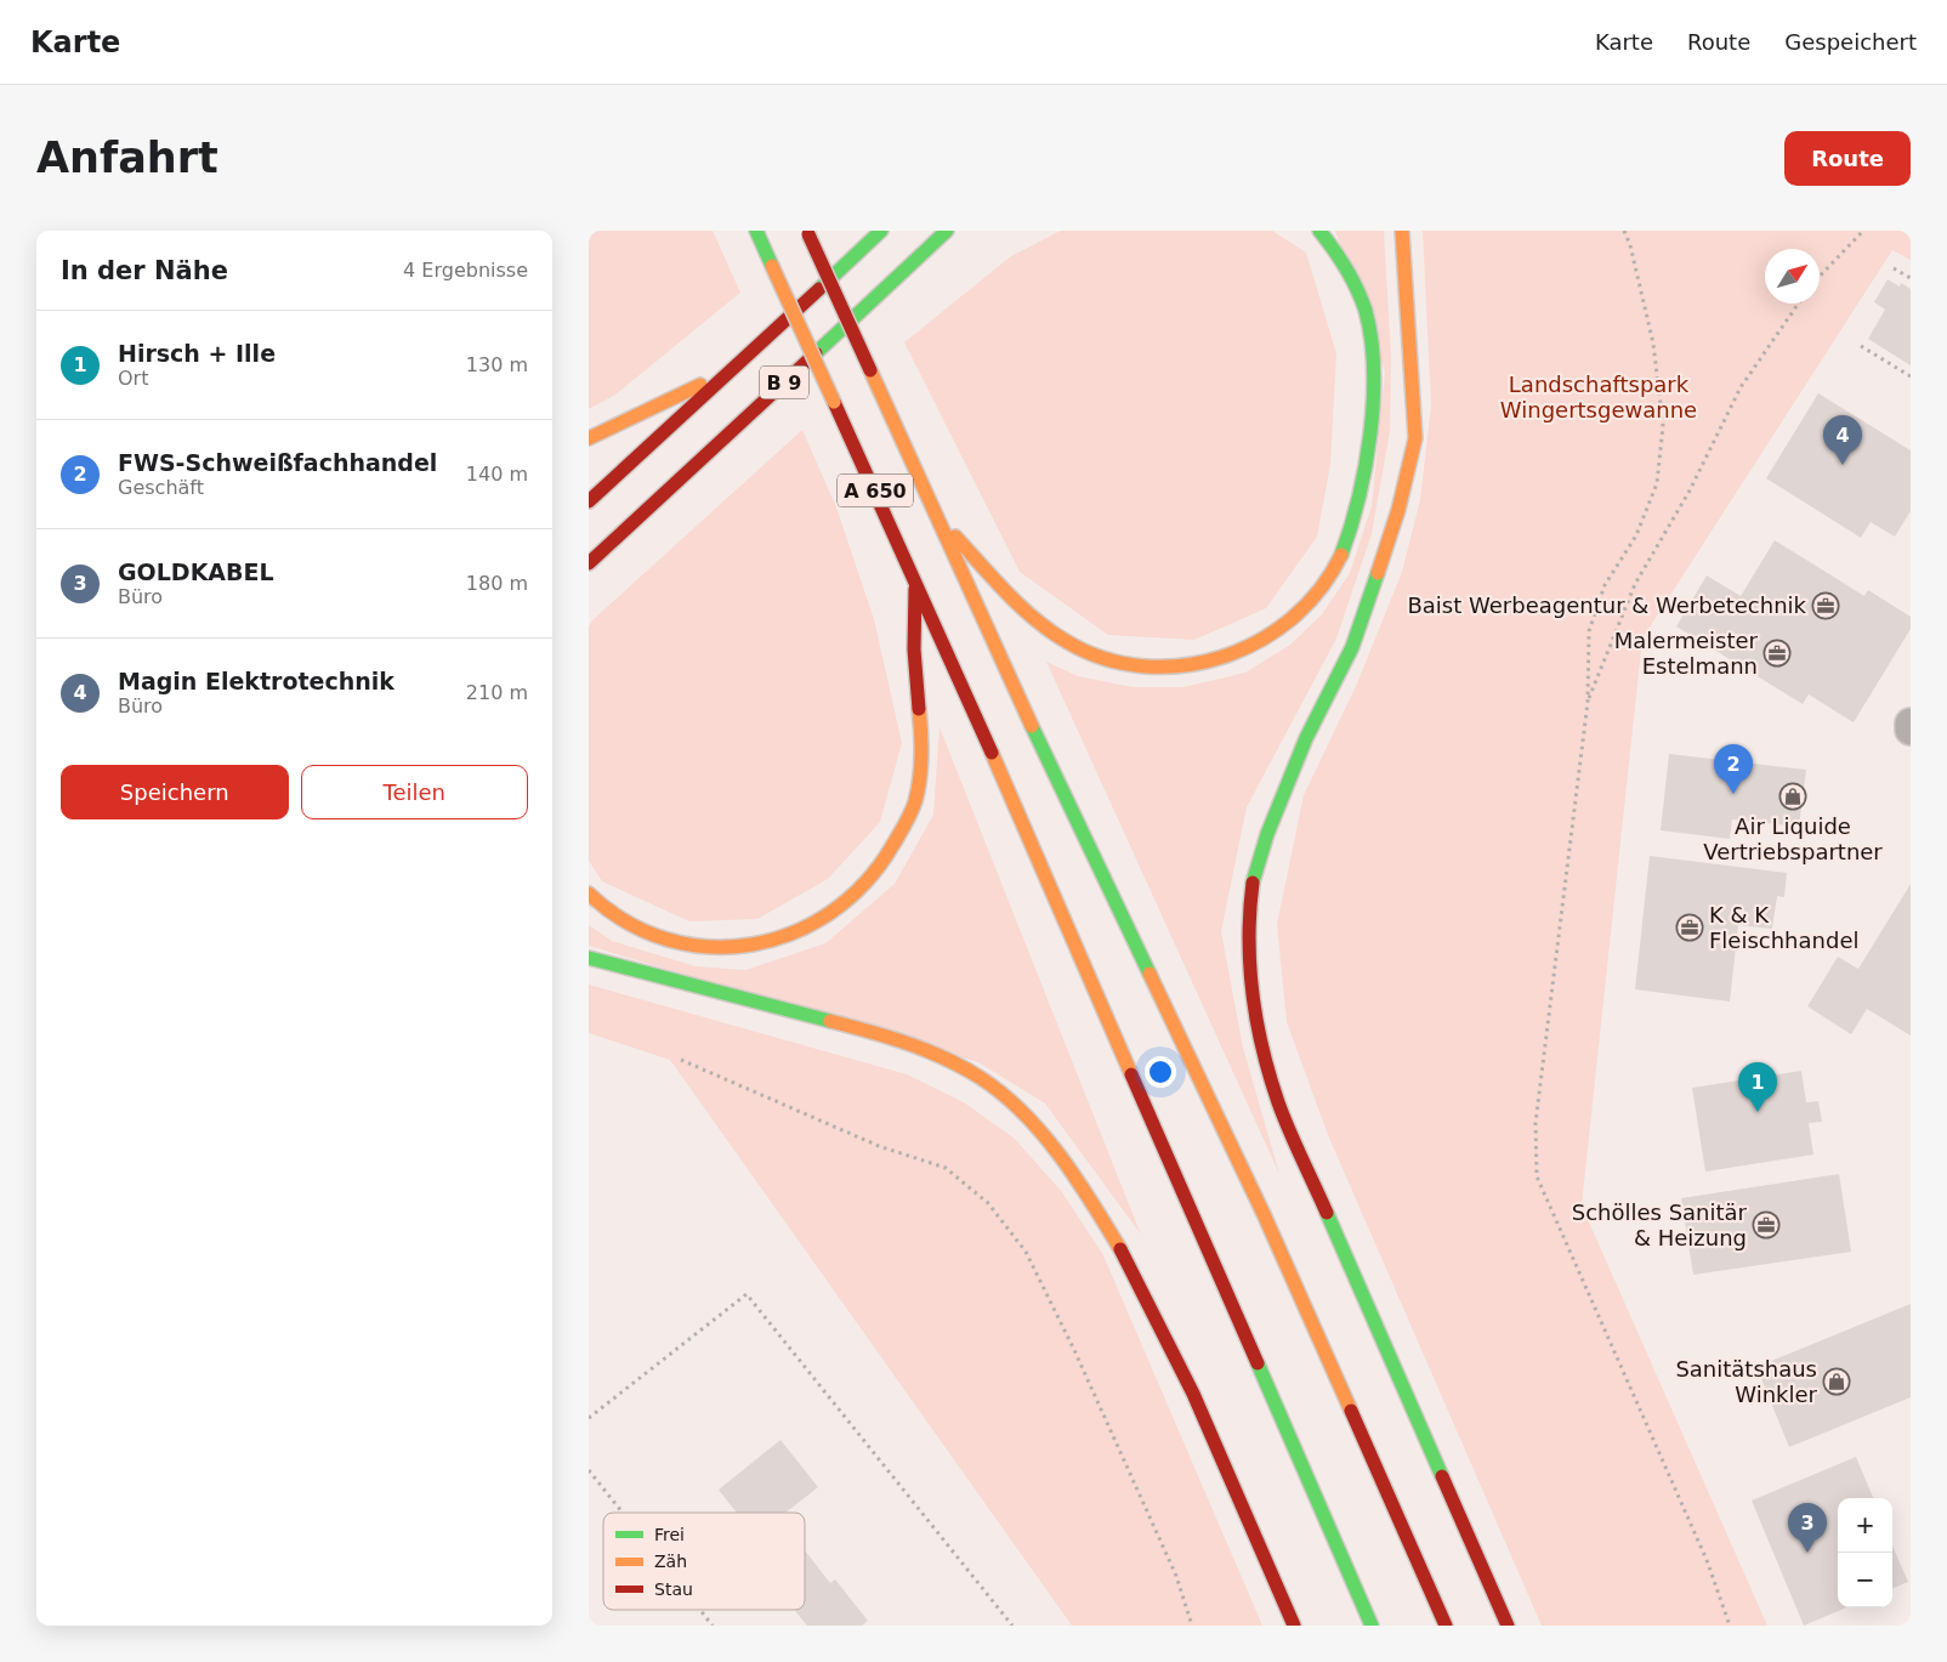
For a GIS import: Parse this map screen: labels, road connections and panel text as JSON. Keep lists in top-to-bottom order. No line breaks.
{"streets":{"highway":["B 9","A 650"]},"parks":["Landschaftspark Wingertsgewanne"],"places":{"office":["Baist Werbeagentur & Werbetechnik","Malermeister Estelmann","K & K Fleischhandel","Schölles Sanitär & Heizung"],"shop":["Air Liquide Vertriebspartner","Sanitätshaus Winkler"]},"legend":["Frei","Zäh","Stau"],"north":"top right","page":{"header":"Karte","nav":["Karte","Route","Gespeichert"],"buttons":["Route",["Speichern","Teilen"]],"title":"Anfahrt","heading":["In der Nähe","4 Ergebnisse"],"list":[{"mark":"1","name":"Hirsch + Ille","note":"Ort","value":"130 m"},{"mark":"2","name":"FWS-Schweißfachhandel","note":"Geschäft","value":"140 m"},{"mark":"3","name":"GOLDKABEL","note":"Büro","value":"180 m"},{"mark":"4","name":"Magin Elektrotechnik","note":"Büro","value":"210 m"}],"pins":["4","2","1","3"],"map_buttons":["+","−"]}}
